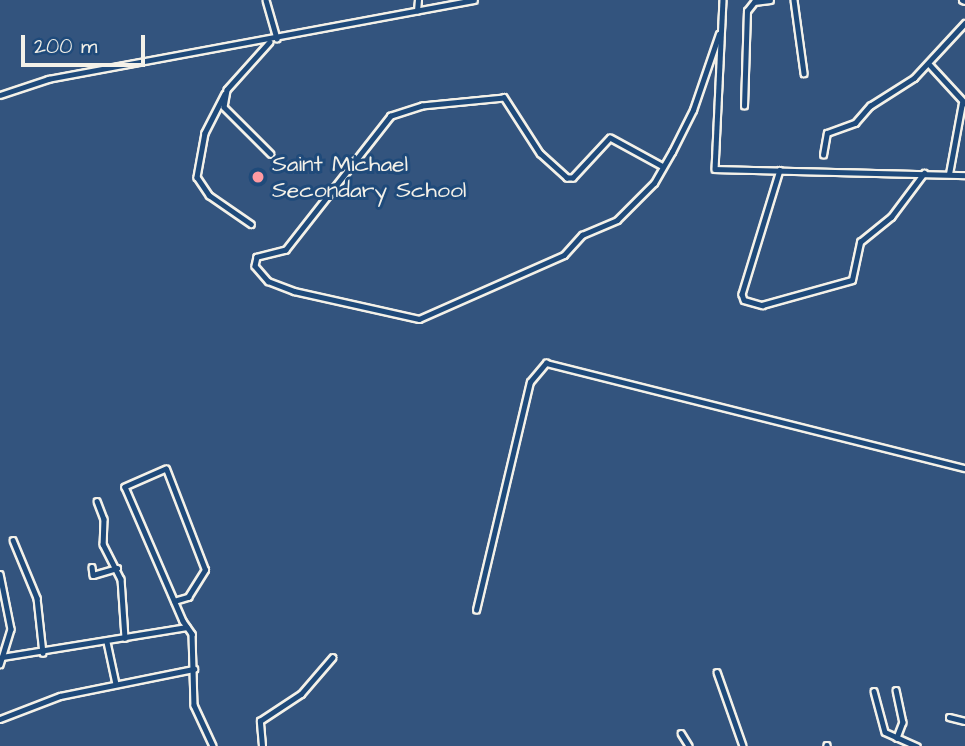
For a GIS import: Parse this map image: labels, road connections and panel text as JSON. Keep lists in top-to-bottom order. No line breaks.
{"places":["Saint Michael Secondary School"],"scale_bar":"200 m"}
